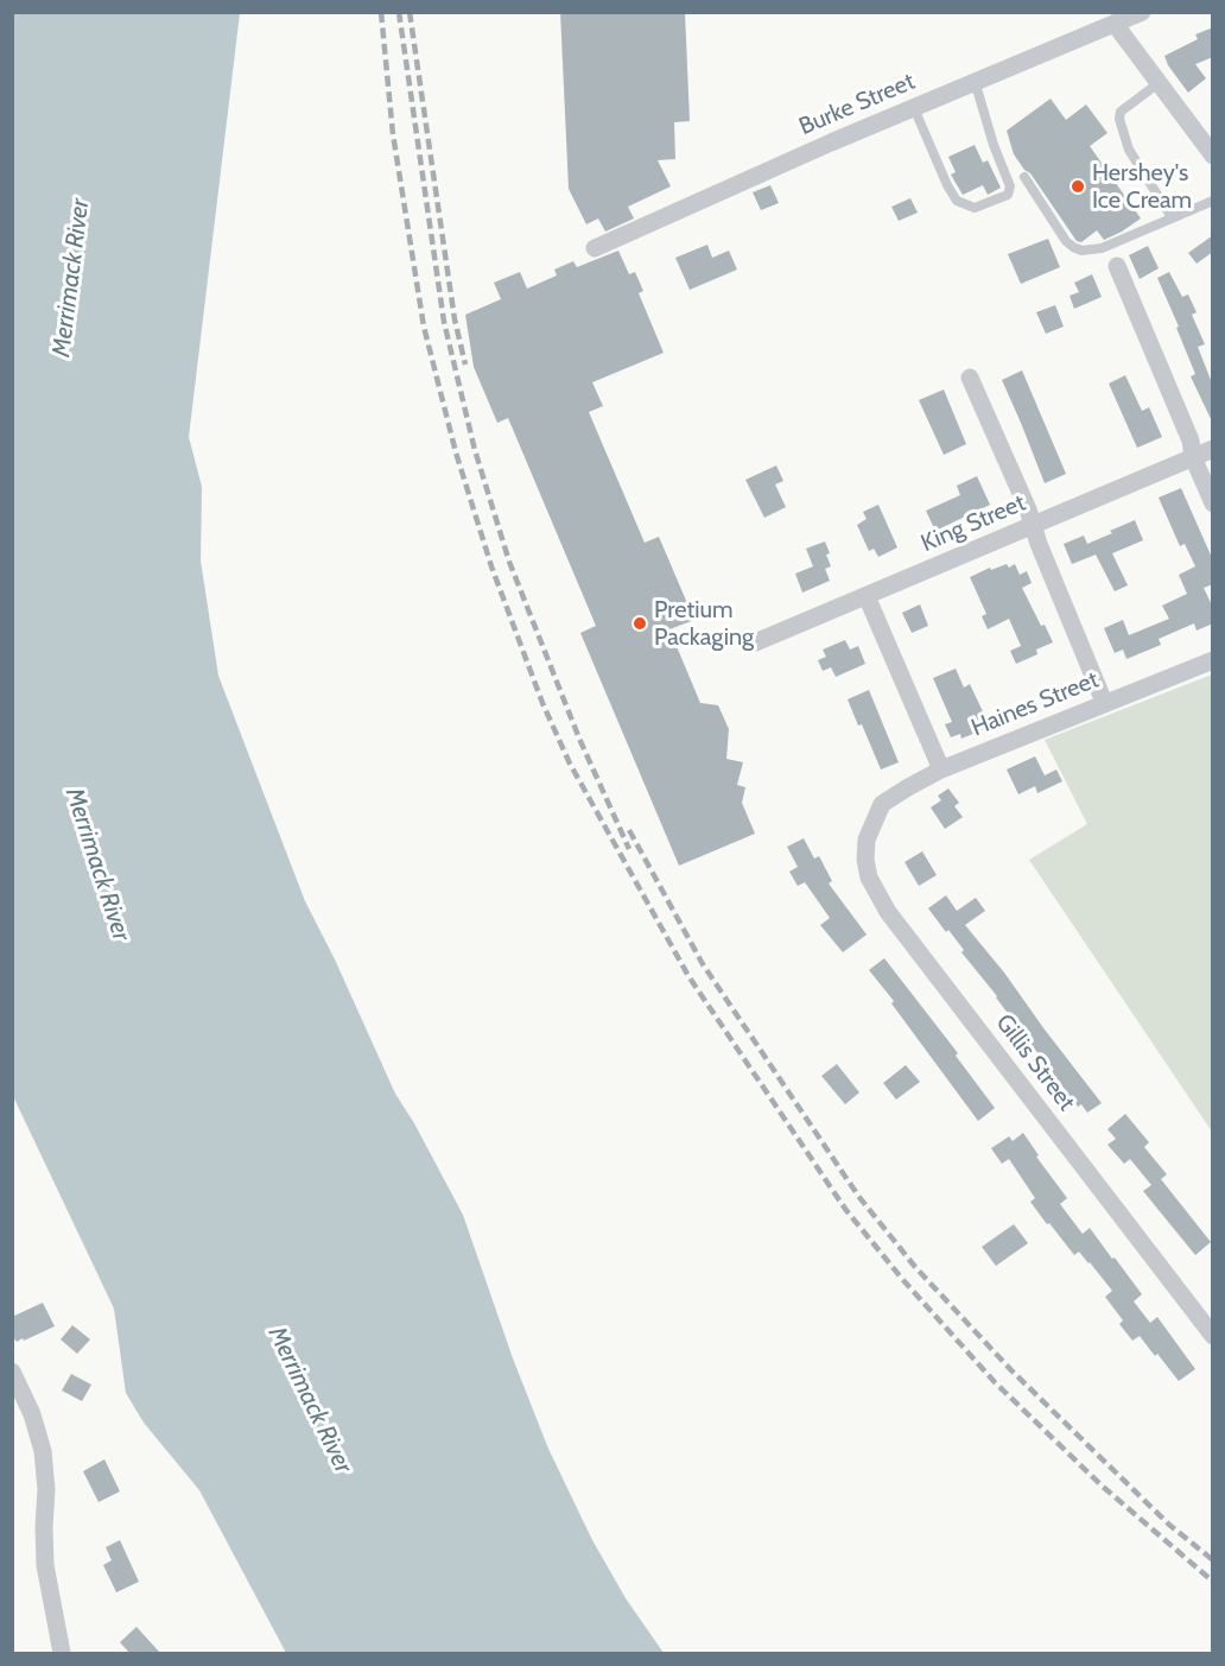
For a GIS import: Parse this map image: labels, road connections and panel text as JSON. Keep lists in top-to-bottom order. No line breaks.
{"streets":{"street":["Burke Street","King Street","Haines Street","Gillis Street"]},"crossings":[["Haines Street","Gillis Street"]],"water":["Merrimack River"],"places":["Hershey's Ice Cream","Pretium Packaging"]}
